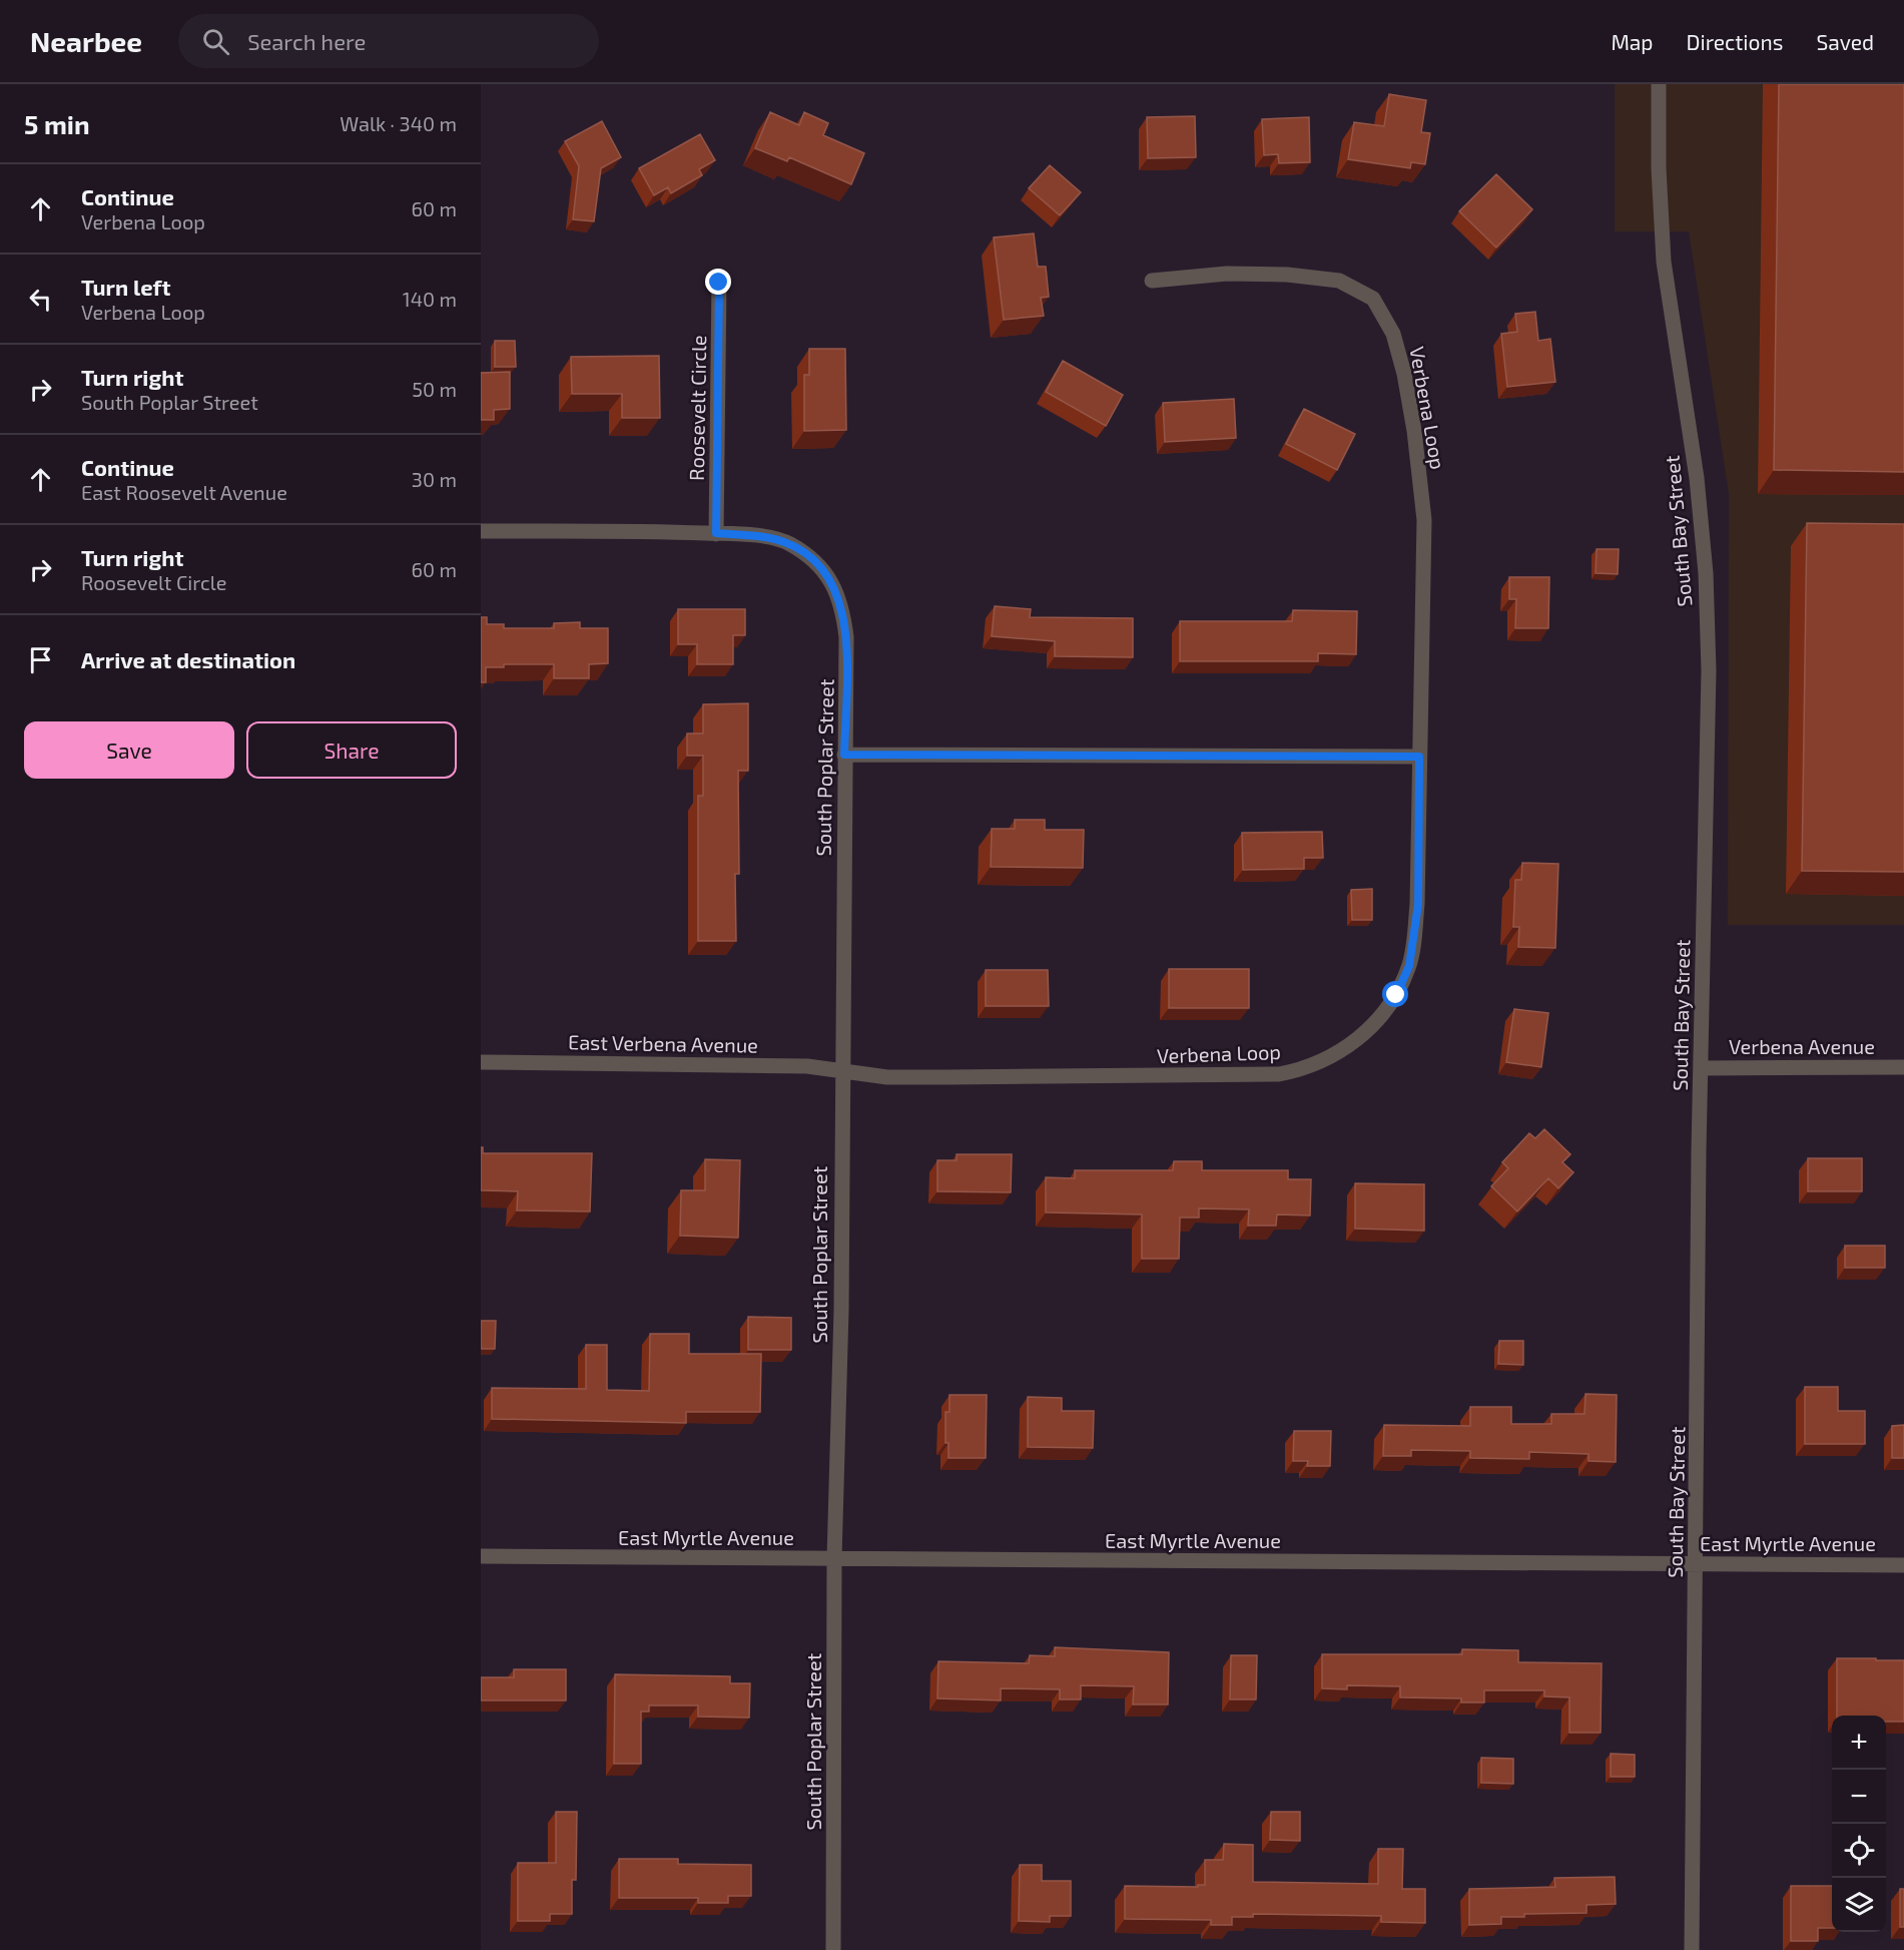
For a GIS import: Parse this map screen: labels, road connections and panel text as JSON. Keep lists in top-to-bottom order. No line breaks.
{"streets":{"street":["Roosevelt Circle","Verbena Loop","South Bay Street","South Poplar Street","East Verbena Avenue","Verbena Avenue","East Myrtle Avenue"]},"crossings":[["Roosevelt Circle","South Poplar Street"],["Verbena Loop","South Poplar Street"],["Verbena Loop","East Verbena Avenue"],["South Bay Street","Verbena Avenue"],["South Bay Street","East Myrtle Avenue"],["South Poplar Street","East Verbena Avenue"],["South Poplar Street","East Myrtle Avenue"]],"page":{"header":"Nearbee","search":"Search here","nav":["Map","Directions","Saved"],"heading":["5 min","Walk · 340 m"],"list":[["Continue","Verbena Loop","60 m"],["Turn left","Verbena Loop","140 m"],["Turn right","South Poplar Street","50 m"],["Continue","East Roosevelt Avenue","30 m"],["Turn right","Roosevelt Circle","60 m"],"Arrive at destination"],"buttons":["Save","Share"],"map_buttons":["+","−"]}}
